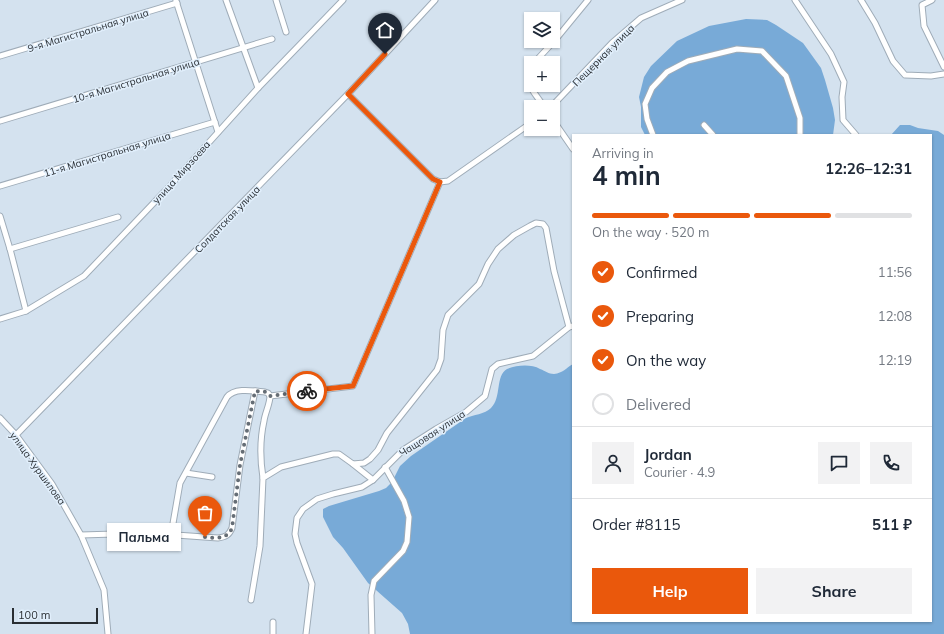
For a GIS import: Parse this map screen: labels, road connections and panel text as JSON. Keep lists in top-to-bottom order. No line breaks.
{"streets":{"street":["9-я Магистральная улица","Пещерная улица","10-я Магистральная улица","11-я Магистральная улица","улица Мирзоева","Солдатская улица","Чащовая улица","улица Хуршилова"]},"crossings":[["Солдатская улица","улица Хуршилова"]],"places":["Пальма"],"scale_bar":"100 m","page":{"map_buttons":["+","−"],"heading":["4 min","Arriving in","12:26–12:31"],"panel":["Jordan","Courier · 4.9","Order #8115","511 ₽"],"bar":"On the way · 520 m","list":[["Confirmed","11:56"],["Preparing","12:08"],["On the way","12:19"],"Delivered"],"bubble":"Пальма","buttons":["Help","Share"],"scale":"100 m"}}
